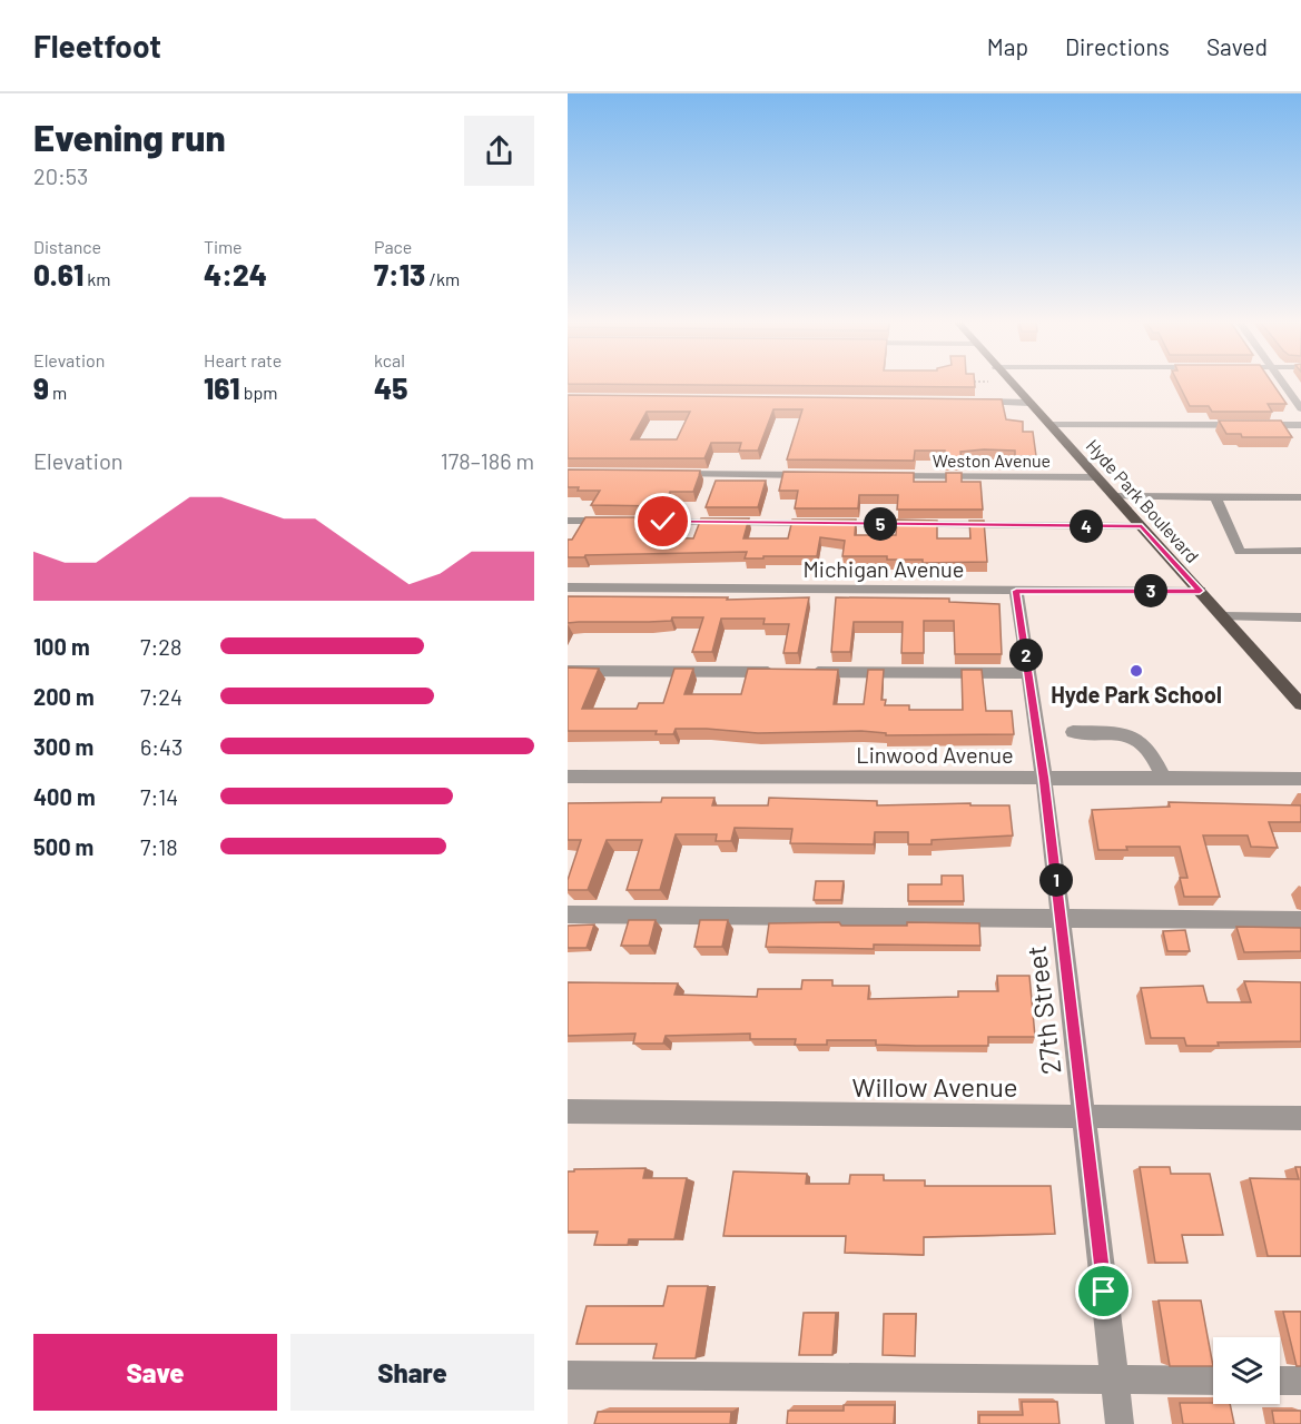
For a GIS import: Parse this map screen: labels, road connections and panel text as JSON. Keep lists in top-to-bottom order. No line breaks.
{"streets":{"main road":["Hyde Park Boulevard"],"street":["Weston Avenue","Michigan Avenue","Linwood Avenue","27th Street","Willow Avenue"]},"crossings":[["Weston Avenue","Hyde Park Boulevard"],["Hyde Park Boulevard","Michigan Avenue"],["Michigan Avenue","27th Street"],["Linwood Avenue","27th Street"],["27th Street","Willow Avenue"]],"places":["Hyde Park School"],"page":{"header":"Fleetfoot","nav":["Map","Directions","Saved"],"heading":["Evening run","20:53"],"stats":[["Distance","0.61 km"],["Time","4:24"],["Pace","7:13 /km"],["Elevation","9 m"],["Heart rate","161 bpm"],["kcal","45"]],"chart":["Elevation","178–186 m"],"pins":["5","4","3","2","1"],"list":[{"name":"100 m","note":"7:28"},{"name":"200 m","note":"7:24"},{"name":"300 m","note":"6:43"},{"name":"400 m","note":"7:14"},{"name":"500 m","note":"7:18"}],"buttons":["Save","Share"]}}
